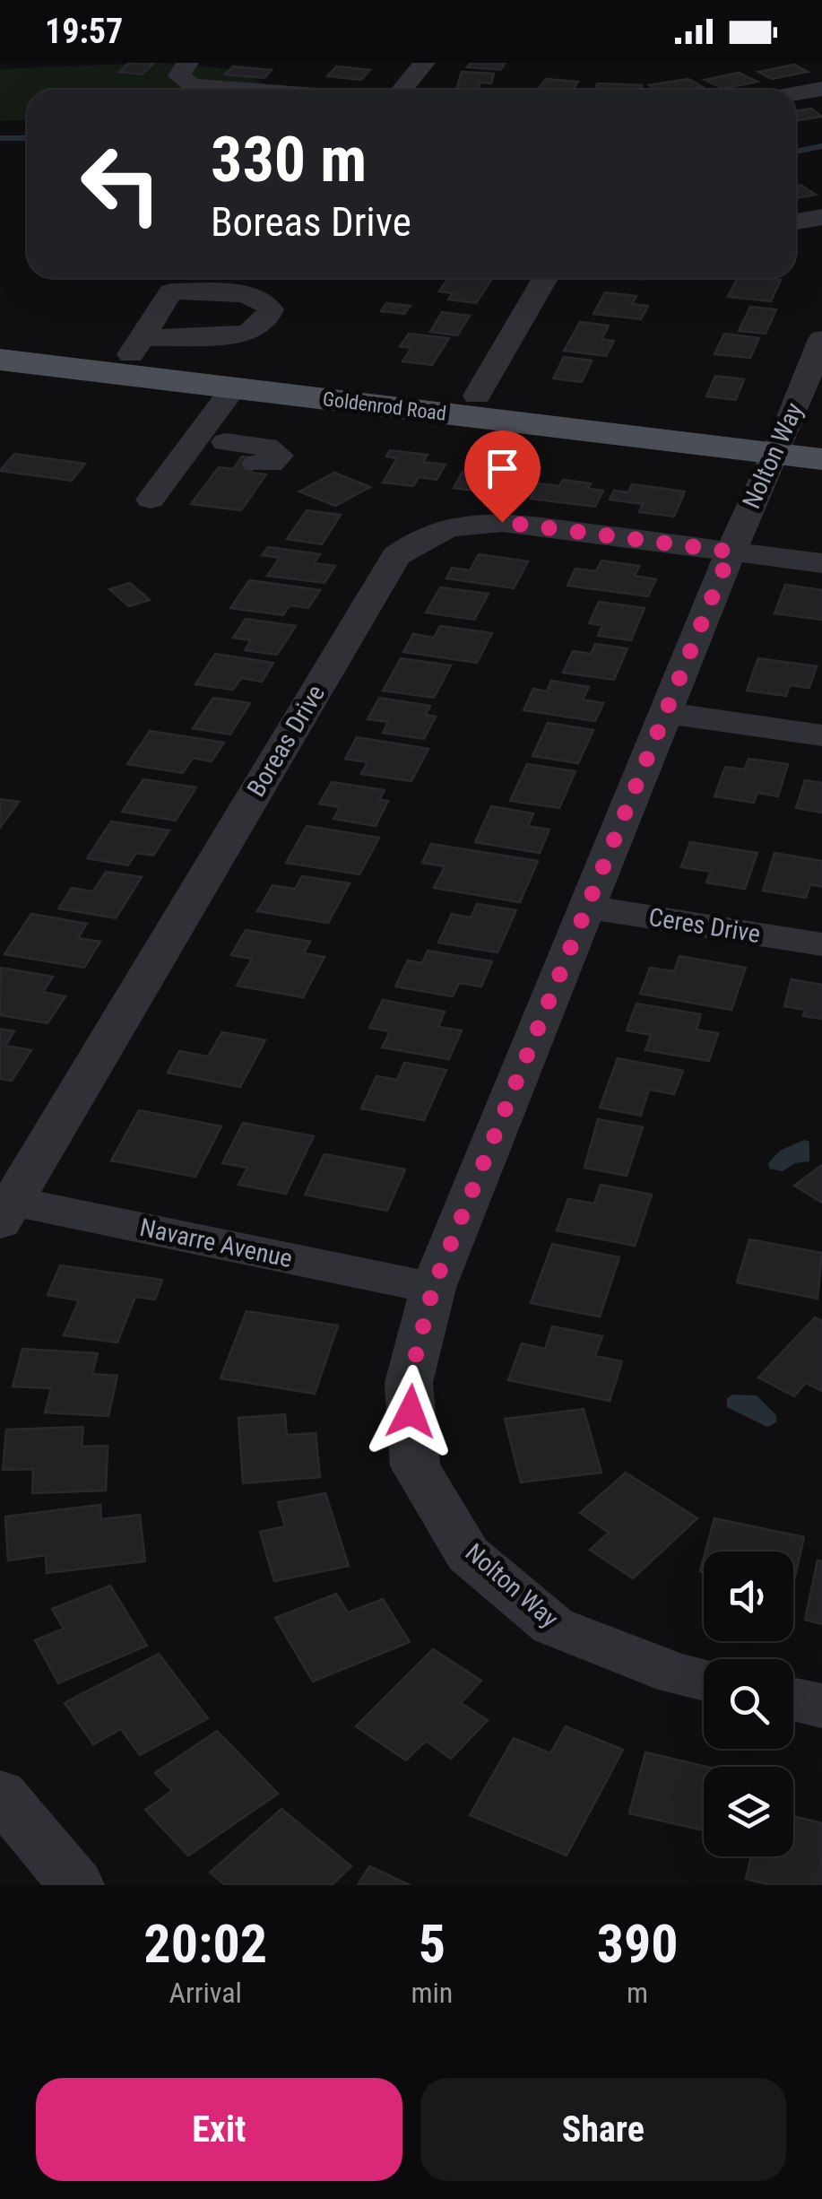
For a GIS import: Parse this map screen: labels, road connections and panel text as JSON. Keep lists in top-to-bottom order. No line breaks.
{"streets":{"main road":["Goldenrod Road"],"street":["Nolton Way","Boreas Drive","Ceres Drive","Navarre Avenue"]},"crossings":[["Goldenrod Road","Nolton Way"],["Nolton Way","Boreas Drive"],["Nolton Way","Ceres Drive"],["Nolton Way","Navarre Avenue"],["Boreas Drive","Navarre Avenue"]],"page":{"status":"19:57","turn":["330 m","Boreas Drive"],"eta":["20:02","Arrival","5","min","390","m"],"buttons":["Exit","Share"]}}
